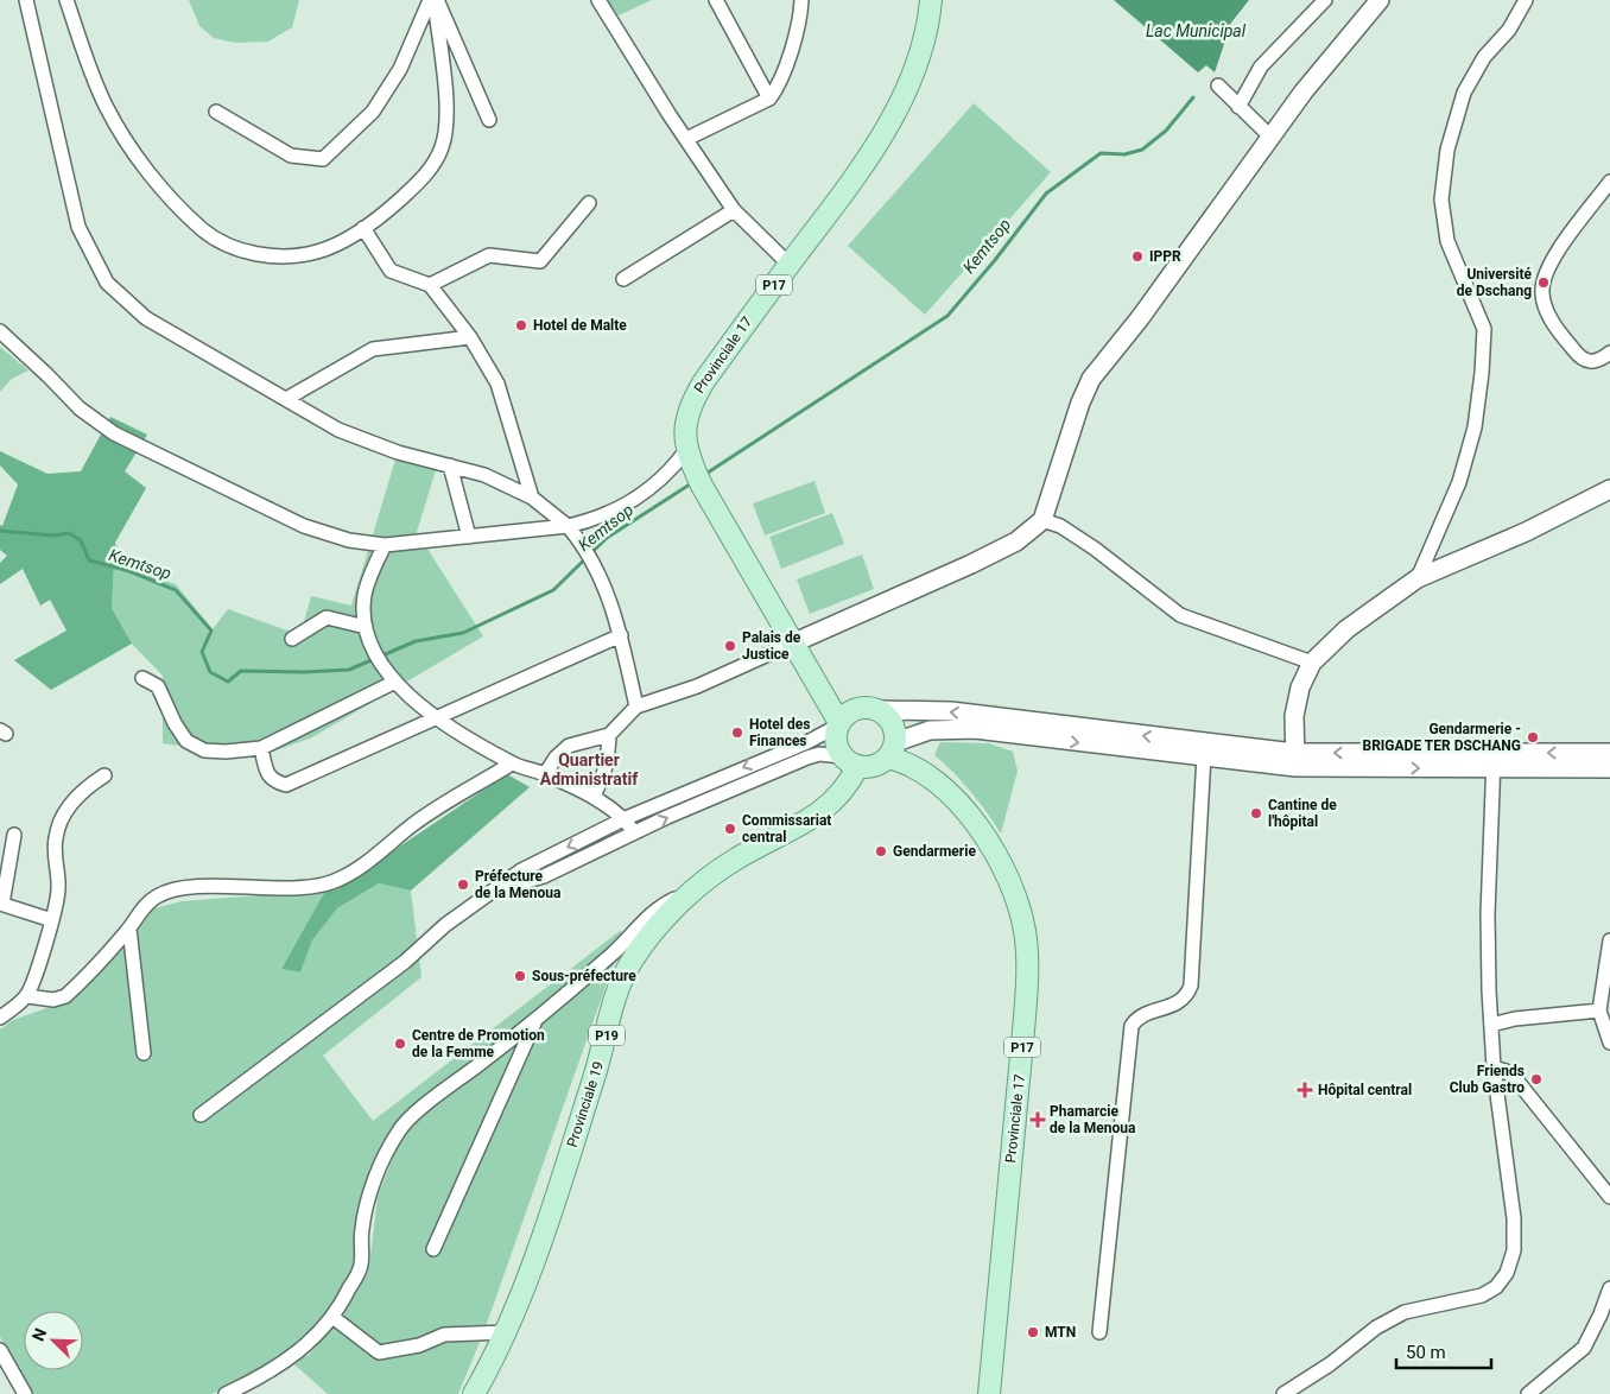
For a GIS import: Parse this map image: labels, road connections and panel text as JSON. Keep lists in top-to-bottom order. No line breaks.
{"streets":{"main road":["P17","Provinciale 17","P19","Provinciale 19"]},"crossings":[["Provinciale 17","Provinciale 19"]],"districts":["Quartier Administratif"],"water":["Lac Municipal","Kemtsop"],"places":{"other":["IPPR","Université de Dschang","Hotel de Malte","Palais de Justice","Hotel des Finances","Gendarmerie - BRIGADE TER DSCHANG","Cantine de l'hôpital","Commissariat central","Gendarmerie","Préfecture de la Menoua","Sous-préfecture","Centre de Promotion de la Femme","Friends Club Gastro","MTN"],"health":["Hôpital central","Phamarcie de la Menoua"]},"scale_bar":"50 m","north":"top left"}
